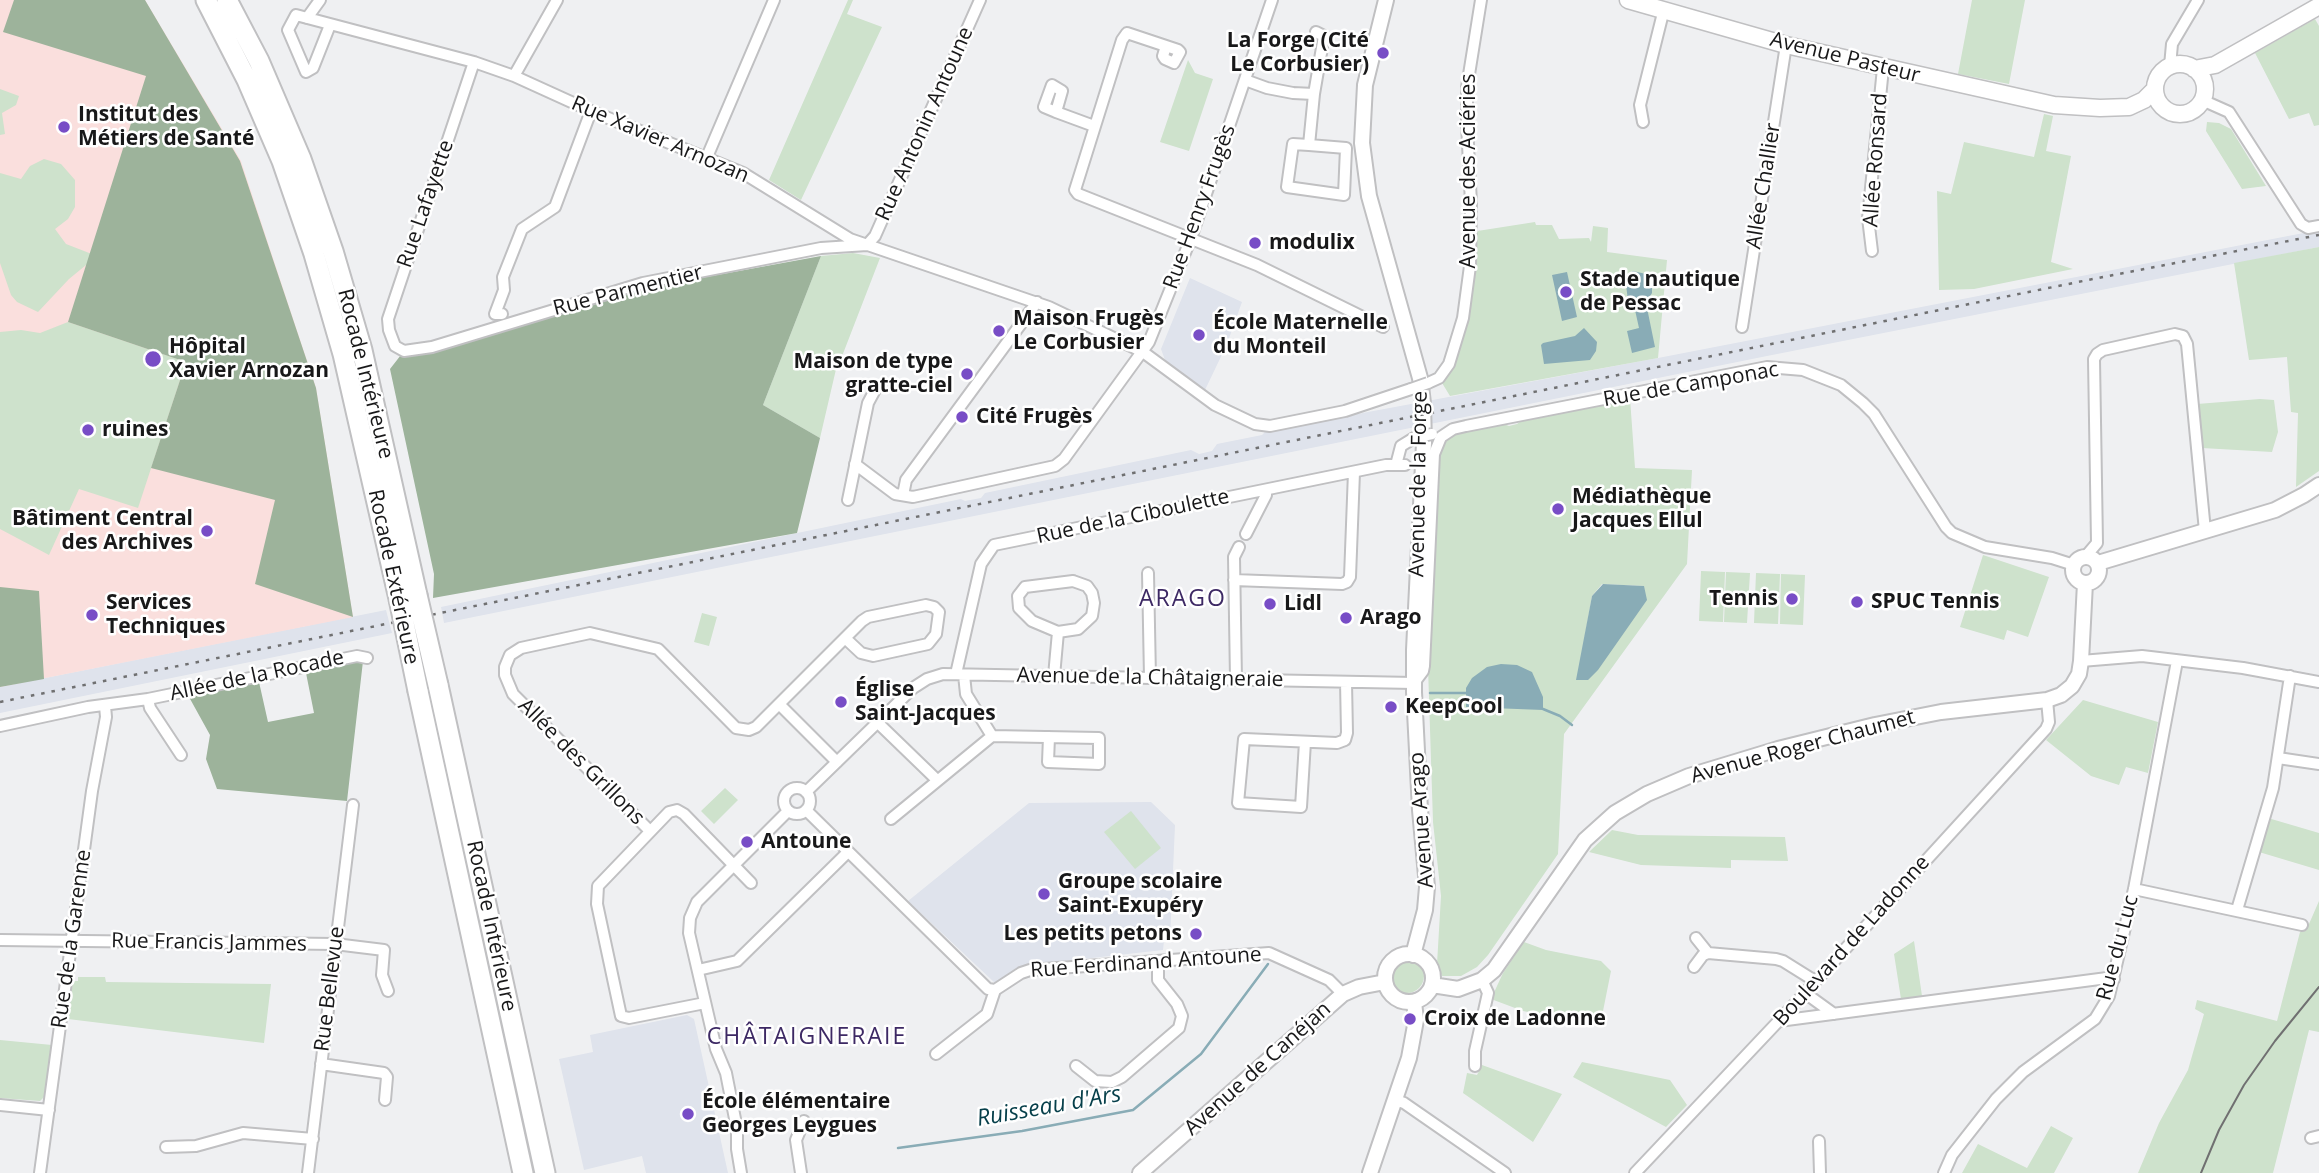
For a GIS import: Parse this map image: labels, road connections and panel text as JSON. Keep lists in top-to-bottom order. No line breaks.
{"streets":{"highway":["Rocade Intérieure","Rocade Extérieure"],"main road":["Avenue Pasteur","Avenue de la Forge","Avenue Roger Chaumet","Avenue Arago","Avenue de Canéjan"],"street":["Rue Antonin Antoune","Rue Xavier Arnozan","Allée Ronsard","Avenue des Aciéries","Allée Challier","Rue Lafayette","Rue Henry Frugès","Rue Parmentier","Rue de Camponac","Rue de la Ciboulette","Allée de la Rocade","Avenue de la Châtaigneraie","Allée des Grillons","Rue de la Garenne","Boulevard de Ladonne","Rue Francis Jammes","Rue du Luc","Rue Ferdinand Antoune","Rue Bellevue"]},"crossings":[["Avenue Pasteur","Allée Ronsard"],["Avenue Pasteur","Allée Challier"],["Rue Antonin Antoune","Rue Xavier Arnozan"],["Rue Antonin Antoune","Rue Parmentier"],["Rue Xavier Arnozan","Avenue des Aciéries"],["Rue Xavier Arnozan","Rue Lafayette"],["Rue Xavier Arnozan","Rue Henry Frugès"],["Rue Xavier Arnozan","Rue Parmentier"],["Rue Lafayette","Rue Parmentier"],["Rocade Intérieure","Rocade Extérieure"],["Rue de Camponac","Rue de la Ciboulette"],["Rue de Camponac","Avenue Roger Chaumet"],["Avenue de la Forge","Avenue de la Châtaigneraie"],["Avenue de la Forge","Avenue Arago"],["Rue de la Ciboulette","Avenue de la Châtaigneraie"],["Allée de la Rocade","Rue de la Garenne"],["Avenue de la Châtaigneraie","Avenue Arago"],["Avenue Roger Chaumet","Boulevard de Ladonne"],["Avenue Arago","Avenue de Canéjan"],["Rue de la Garenne","Rue Francis Jammes"],["Rue Francis Jammes","Rue Bellevue"],["Rue Ferdinand Antoune","Avenue de Canéjan"]],"districts":["ARAGO","CHÂTAIGNERAIE"],"water":["Ruisseau d'Ars"],"places":["La Forge (Cité Le Corbusier)","Institut des Métiers de Santé","modulix","Stade nautique de Pessac","Maison Frugès Le Corbusier","École Maternelle du Monteil","Hôpital Xavier Arnozan","Maison de type gratte-ciel","Cité Frugès","ruines","Médiathèque Jacques Ellul","Bâtiment Central des Archives","Tennis","SPUC Tennis","Lidl","Services Techniques","Arago","Église Saint-Jacques","KeepCool","Antoune","Groupe scolaire Saint-Exupéry","Les petits petons","Croix de Ladonne","École élémentaire Georges Leygues"]}
